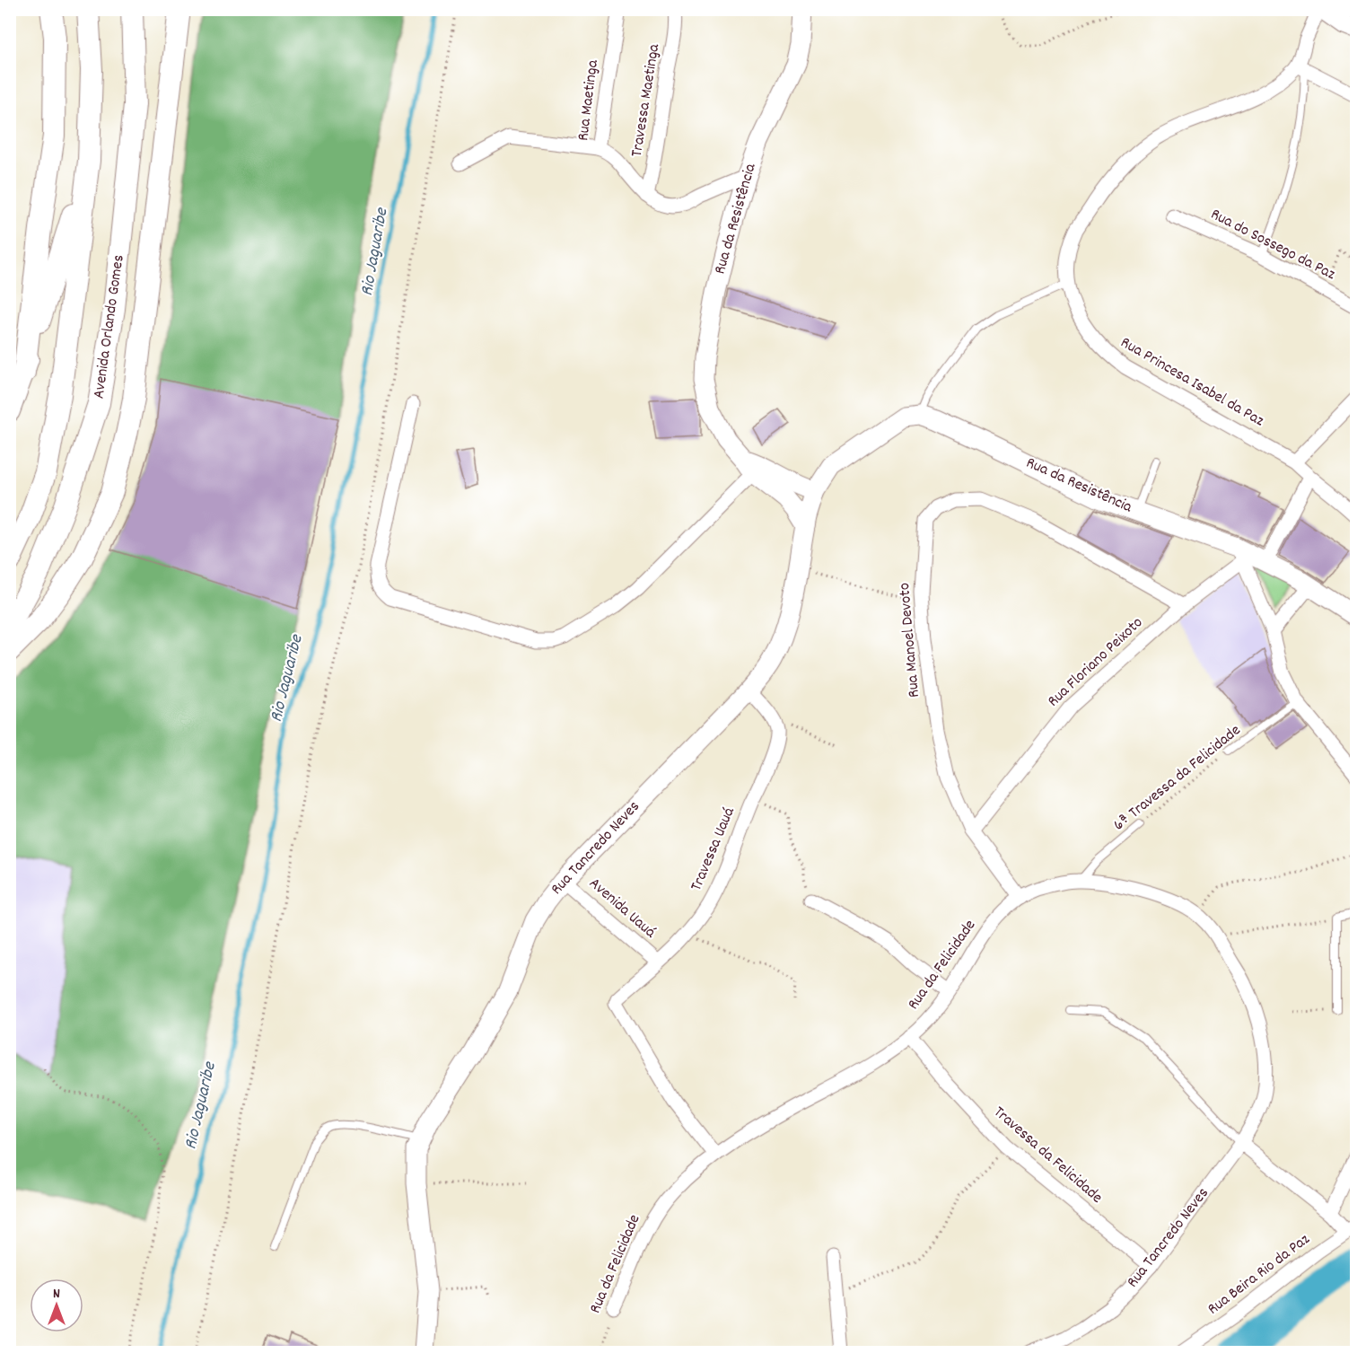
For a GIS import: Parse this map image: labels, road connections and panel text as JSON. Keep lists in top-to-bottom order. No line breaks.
{"streets":{"main road":["Avenida Orlando Gomes"],"street":["Rua Maetinga","Travessa Maetinga","Rua da Resistência","Rua do Sossego da Paz","Rua Princesa Isabel da Paz","Rua Manoel Devoto","Rua Floriano Peixoto","Rua Tancredo Neves","Travessa Uauá","Avenida Uauá","Rua da Felicidade","Travessa da Felicidade","Rua Beira Rio da Paz"],"lane":["6ª Travessa da Felicidade"]},"crossings":[["Rua Maetinga","Travessa Maetinga"],["Rua Maetinga","Rua da Resistência"],["Rua da Resistência","Rua Floriano Peixoto"],["Rua da Resistência","Rua Tancredo Neves"],["Rua Manoel Devoto","Rua Floriano Peixoto"],["Rua Manoel Devoto","Rua da Felicidade"],["6ª Travessa da Felicidade","Rua da Felicidade"],["Rua Tancredo Neves","Avenida Uauá"],["Rua Tancredo Neves","Rua da Felicidade"],["Rua Tancredo Neves","Travessa da Felicidade"],["Travessa Uauá","Avenida Uauá"],["Travessa Uauá","Rua da Felicidade"],["Rua da Felicidade","Travessa da Felicidade"]],"water":["Rio Jaguaribe"],"north":"top"}
